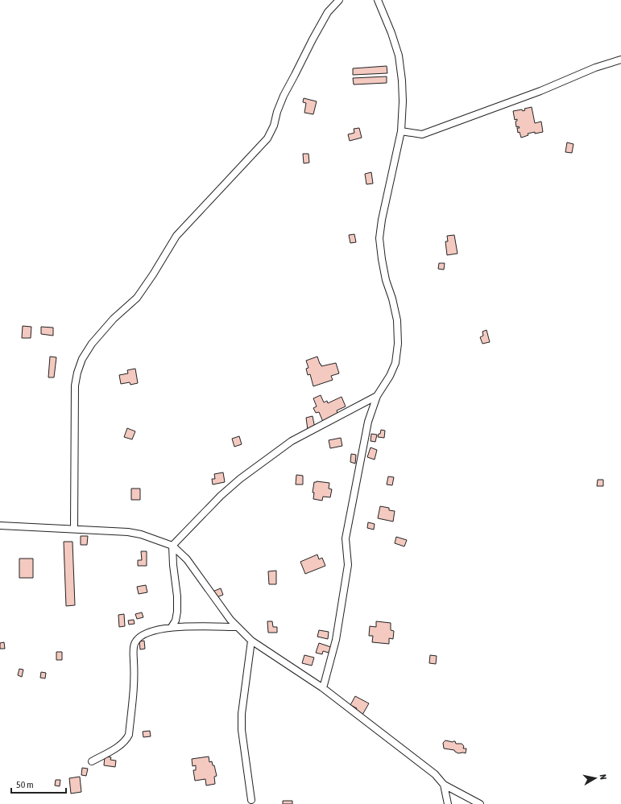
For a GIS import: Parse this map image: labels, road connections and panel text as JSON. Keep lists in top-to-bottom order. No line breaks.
{"scale_bar":"50 m","north":"right"}
